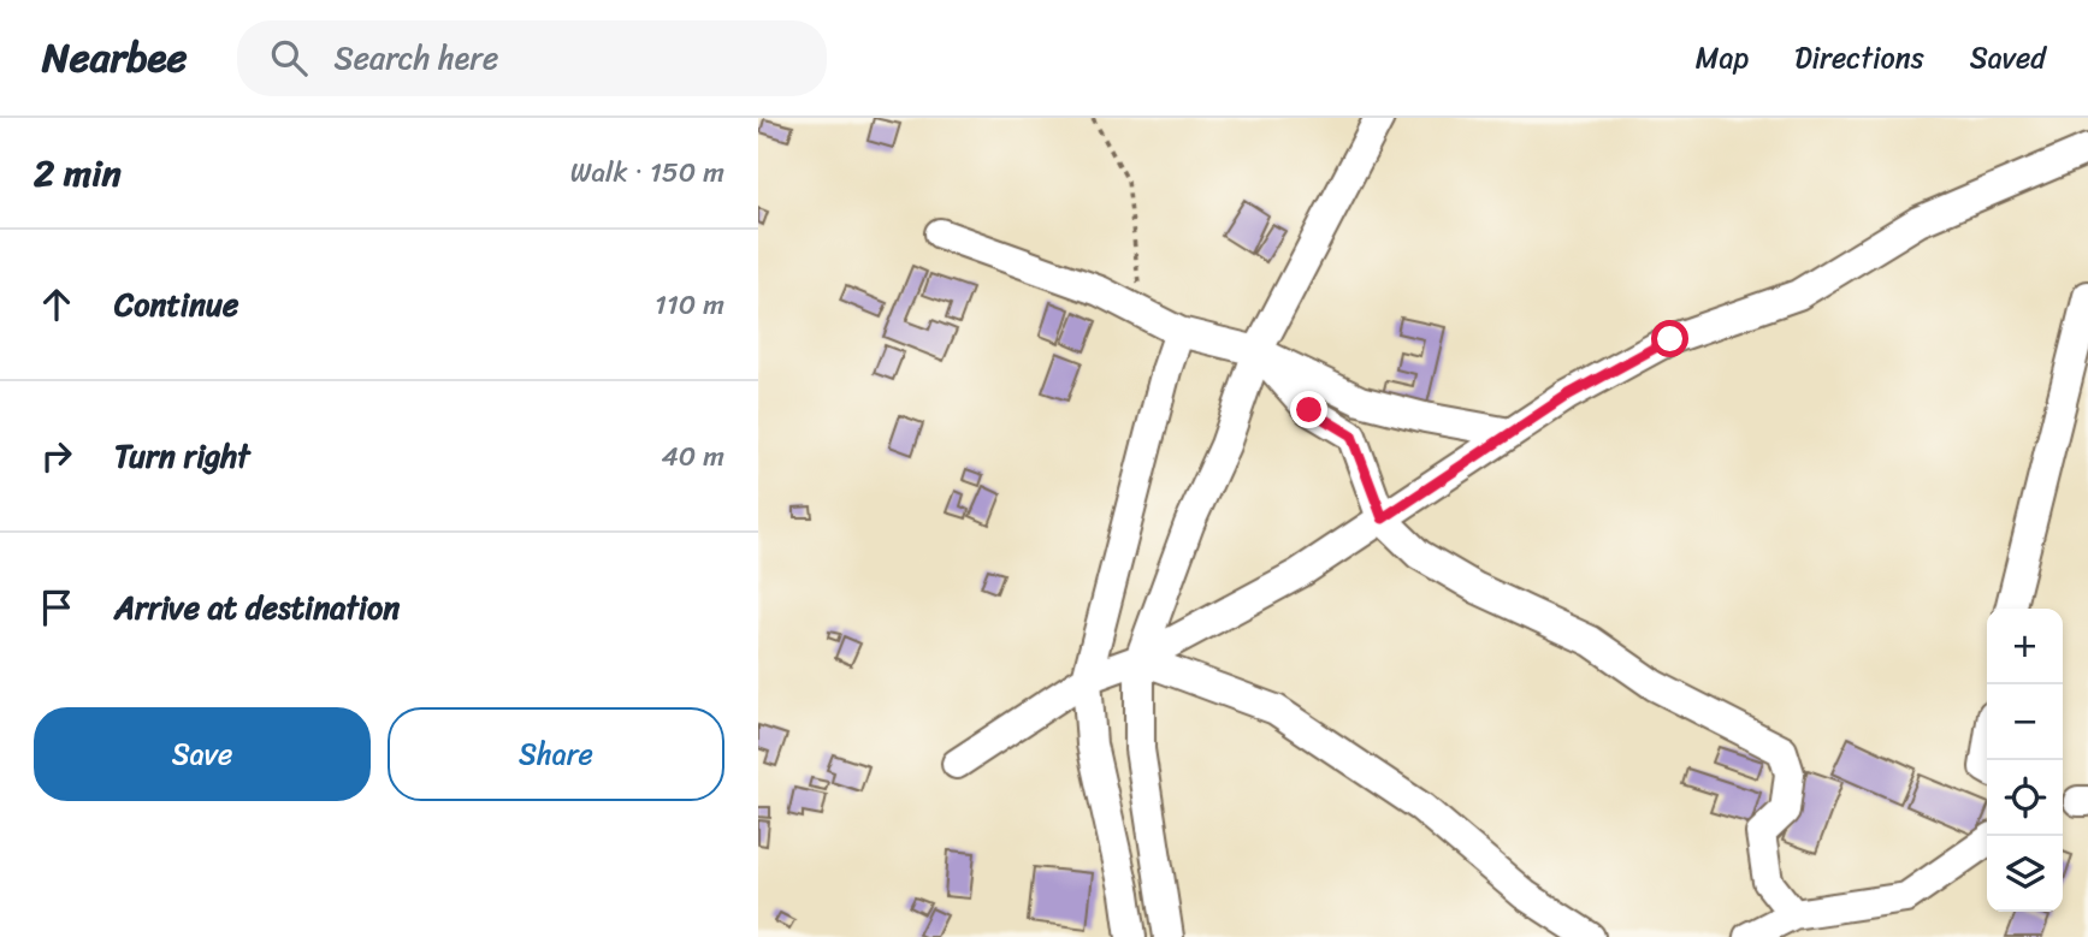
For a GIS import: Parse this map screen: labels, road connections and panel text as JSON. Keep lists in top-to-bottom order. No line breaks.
{"page":{"header":"Nearbee","search":"Search here","nav":["Map","Directions","Saved"],"heading":["2 min","Walk · 150 m"],"list":[["Continue","110 m"],["Turn right","40 m"],"Arrive at destination"],"map_buttons":["+","−"],"buttons":["Save","Share"]}}
